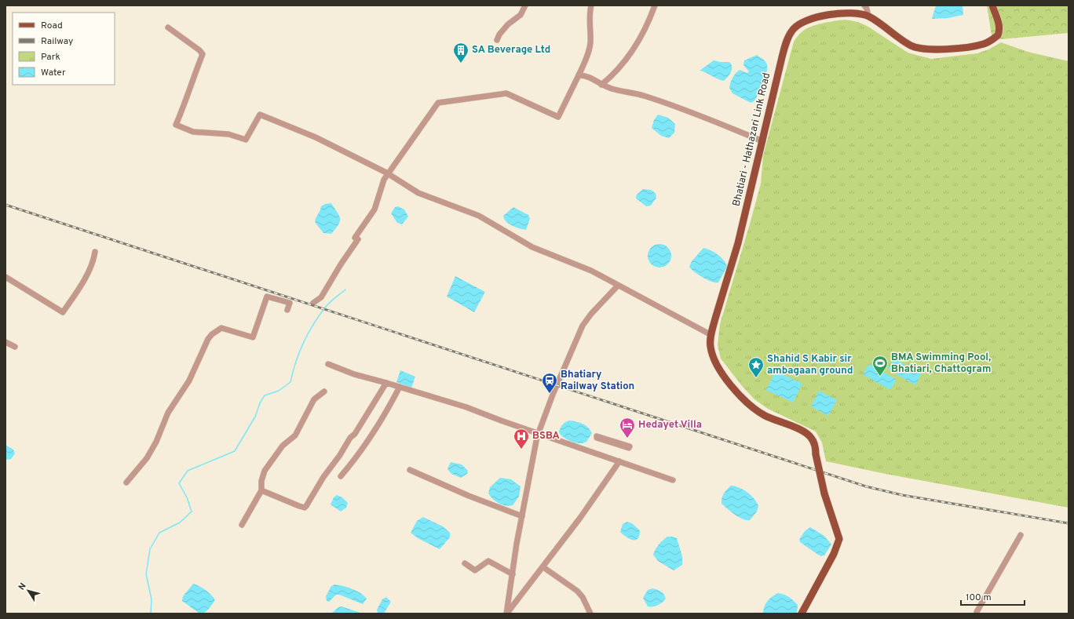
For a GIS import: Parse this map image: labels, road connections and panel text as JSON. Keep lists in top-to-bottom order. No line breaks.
{"streets":{"main road":["Bhatiari - Hathazari Link Road"]},"places":{"building":["SA Beverage Ltd"],"sports":["BMA Swimming Pool, Bhatiari, Chattogram"],"place":["Shahid S Kabir sir ambagaan ground"],"station":["Bhatiary Railway Station"],"hotel":["Hedayet Villa"],"hospital":["BSBA"]},"legend":["Road","Railway","Park","Water"],"scale_bar":"100 m","north":"top left"}
